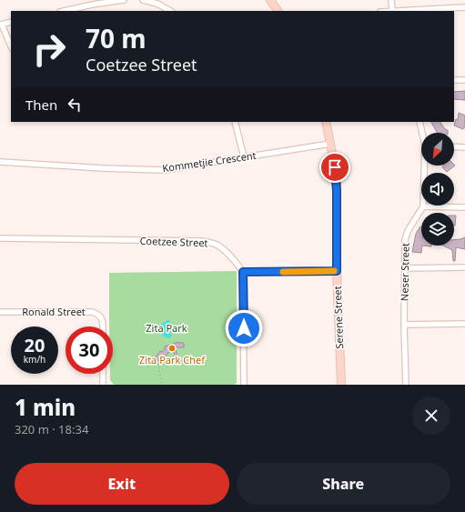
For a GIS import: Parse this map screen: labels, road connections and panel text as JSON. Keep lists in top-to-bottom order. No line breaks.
{"streets":{"street":["Kommetjie Crescent","Coetzee Street","Neser Street","Ronald Street","Serene Street"]},"crossings":[["Kommetjie Crescent","Serene Street"]],"parks":["Zita Park"],"places":["Zita Park Chef"],"north":"bottom left","page":{"turn":["70 m","Coetzee Street"],"then":"Then","speed":"20 km/h","limit":"30","heading":["1 min","320 m · 18:34"],"buttons":["Exit","Share"]}}
